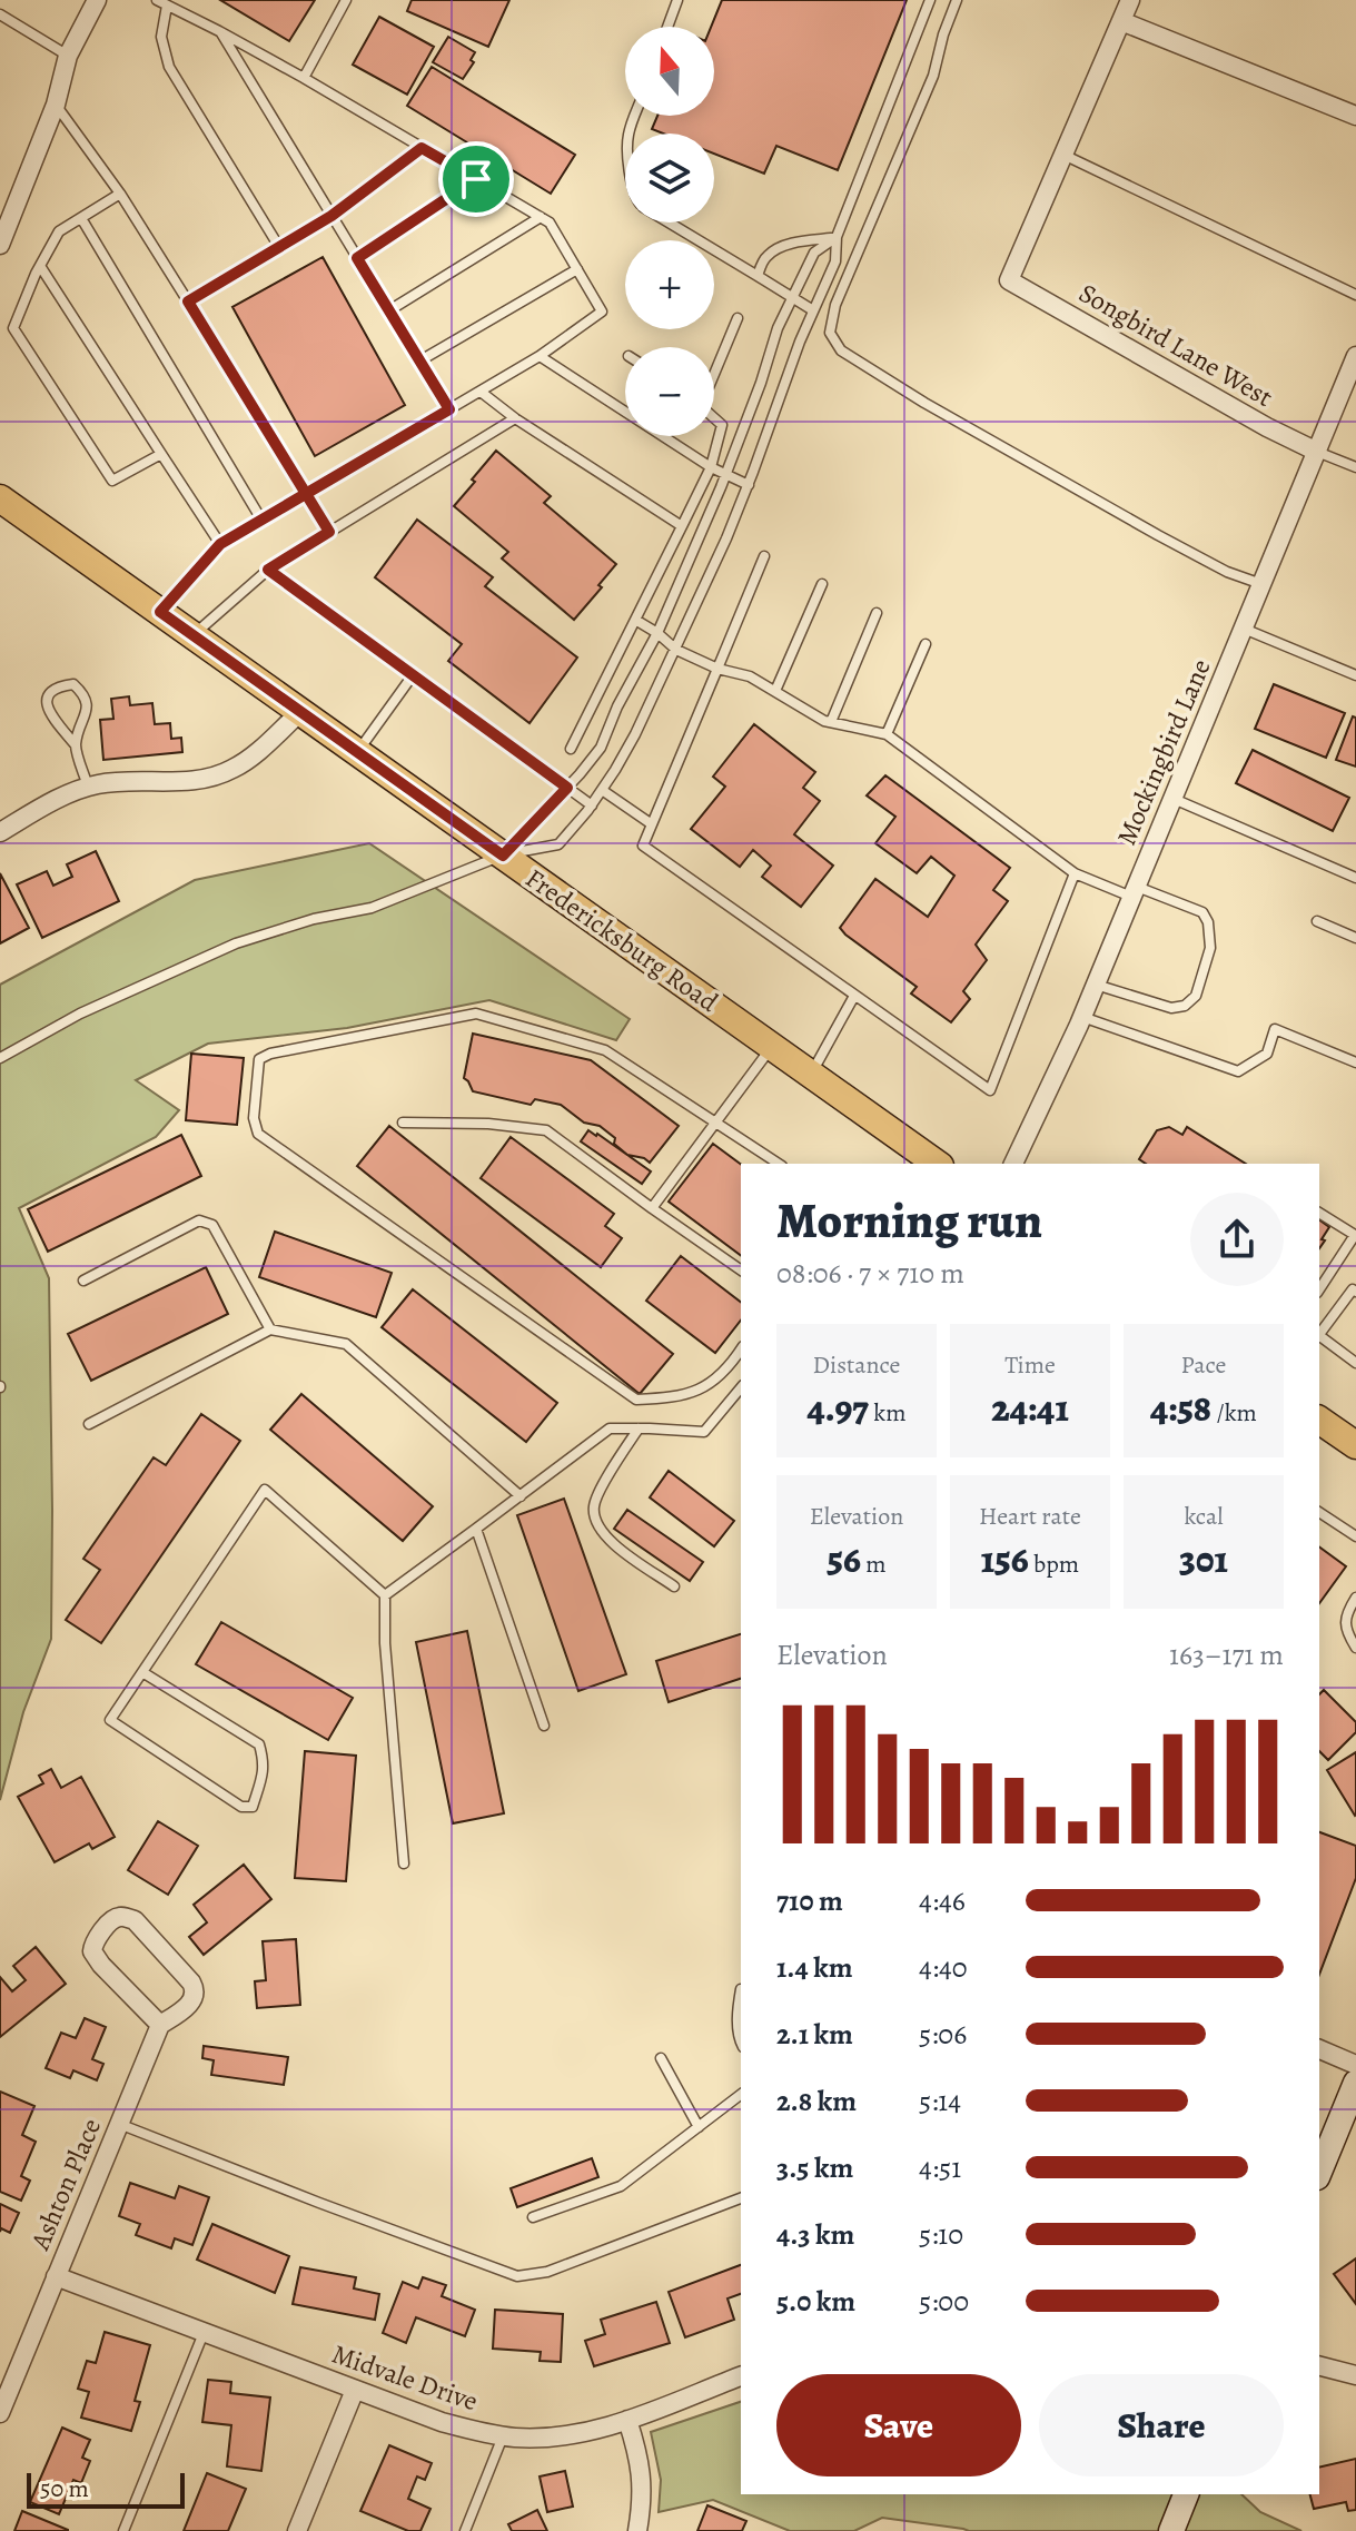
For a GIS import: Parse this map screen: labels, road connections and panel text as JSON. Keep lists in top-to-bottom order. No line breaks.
{"streets":{"main road":["Fredericksburg Road"],"street":["Songbird Lane West","Mockingbird Lane","Ashton Place","Midvale Drive"]},"crossings":[["Songbird Lane West","Mockingbird Lane"],["Ashton Place","Midvale Drive"]],"scale_bar":"50 m","north":"top","page":{"map_buttons":["+","−"],"heading":["Morning run","08:06 · 7 × 710 m"],"stats":[["Distance","4.97 km"],["Time","24:41"],["Pace","4:58 /km"],["Elevation","56 m"],["Heart rate","156 bpm"],["kcal","301"]],"chart":["Elevation","163–171 m"],"list":[{"name":"710 m","note":"4:46"},{"name":"1.4 km","note":"4:40"},{"name":"2.1 km","note":"5:06"},{"name":"2.8 km","note":"5:14"},{"name":"3.5 km","note":"4:51"},{"name":"4.3 km","note":"5:10"},{"name":"5.0 km","note":"5:00"}],"buttons":["Save","Share"],"scale":"50 m"}}
